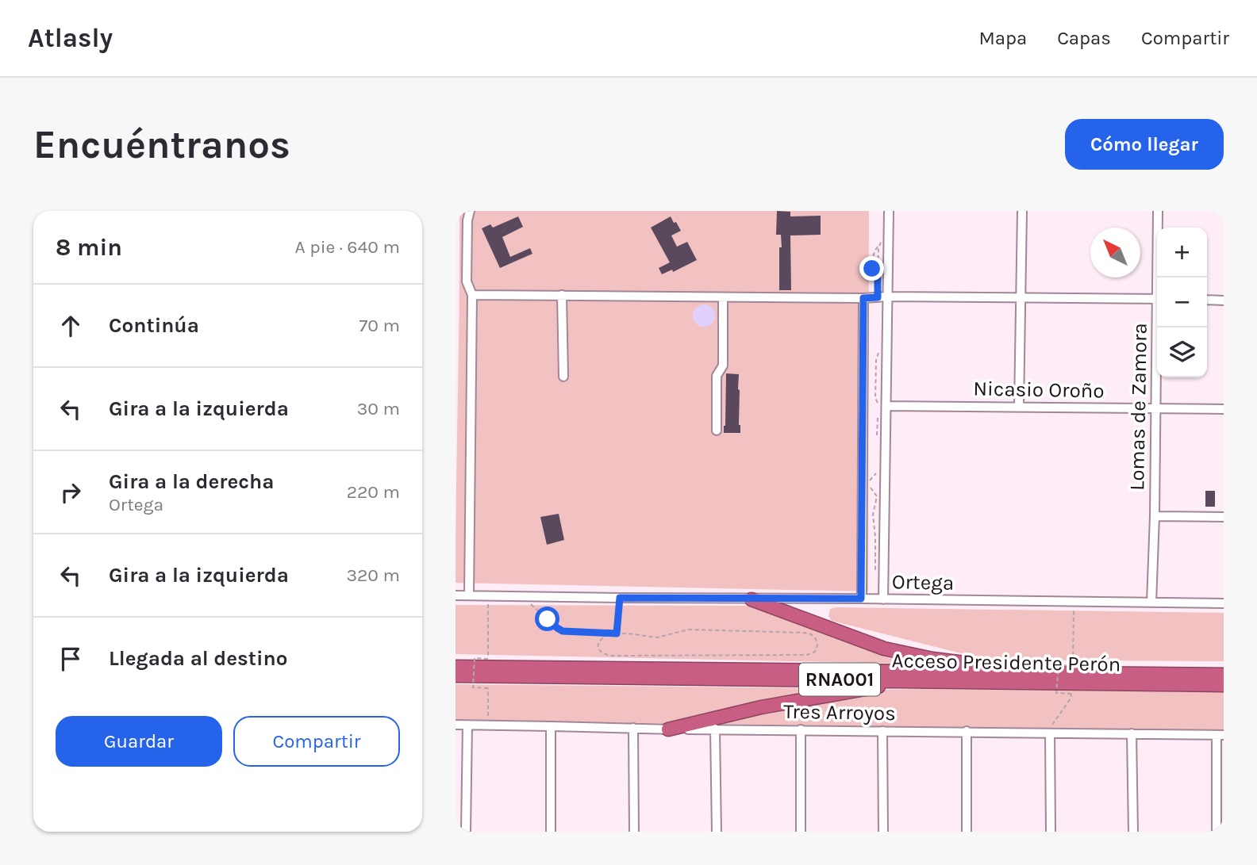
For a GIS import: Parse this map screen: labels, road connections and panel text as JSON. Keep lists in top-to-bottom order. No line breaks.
{"streets":{"highway":["Acceso Presidente Perón","RNA001"],"street":["Nicasio Oroño","Lomas de Zamora","Ortega","Tres Arroyos"]},"crossings":[["Nicasio Oroño","Lomas de Zamora"],["Lomas de Zamora","Ortega"]],"north":"top left","page":{"header":"Atlasly","nav":["Mapa","Capas","Compartir"],"buttons":["Cómo llegar",["Guardar","Compartir"]],"title":"Encuéntranos","heading":["8 min","A pie · 640 m"],"map_buttons":["+","−"],"list":[["Continúa","70 m"],["Gira a la izquierda","30 m"],["Gira a la derecha","Ortega","220 m"],["Gira a la izquierda","320 m"],"Llegada al destino"]}}
